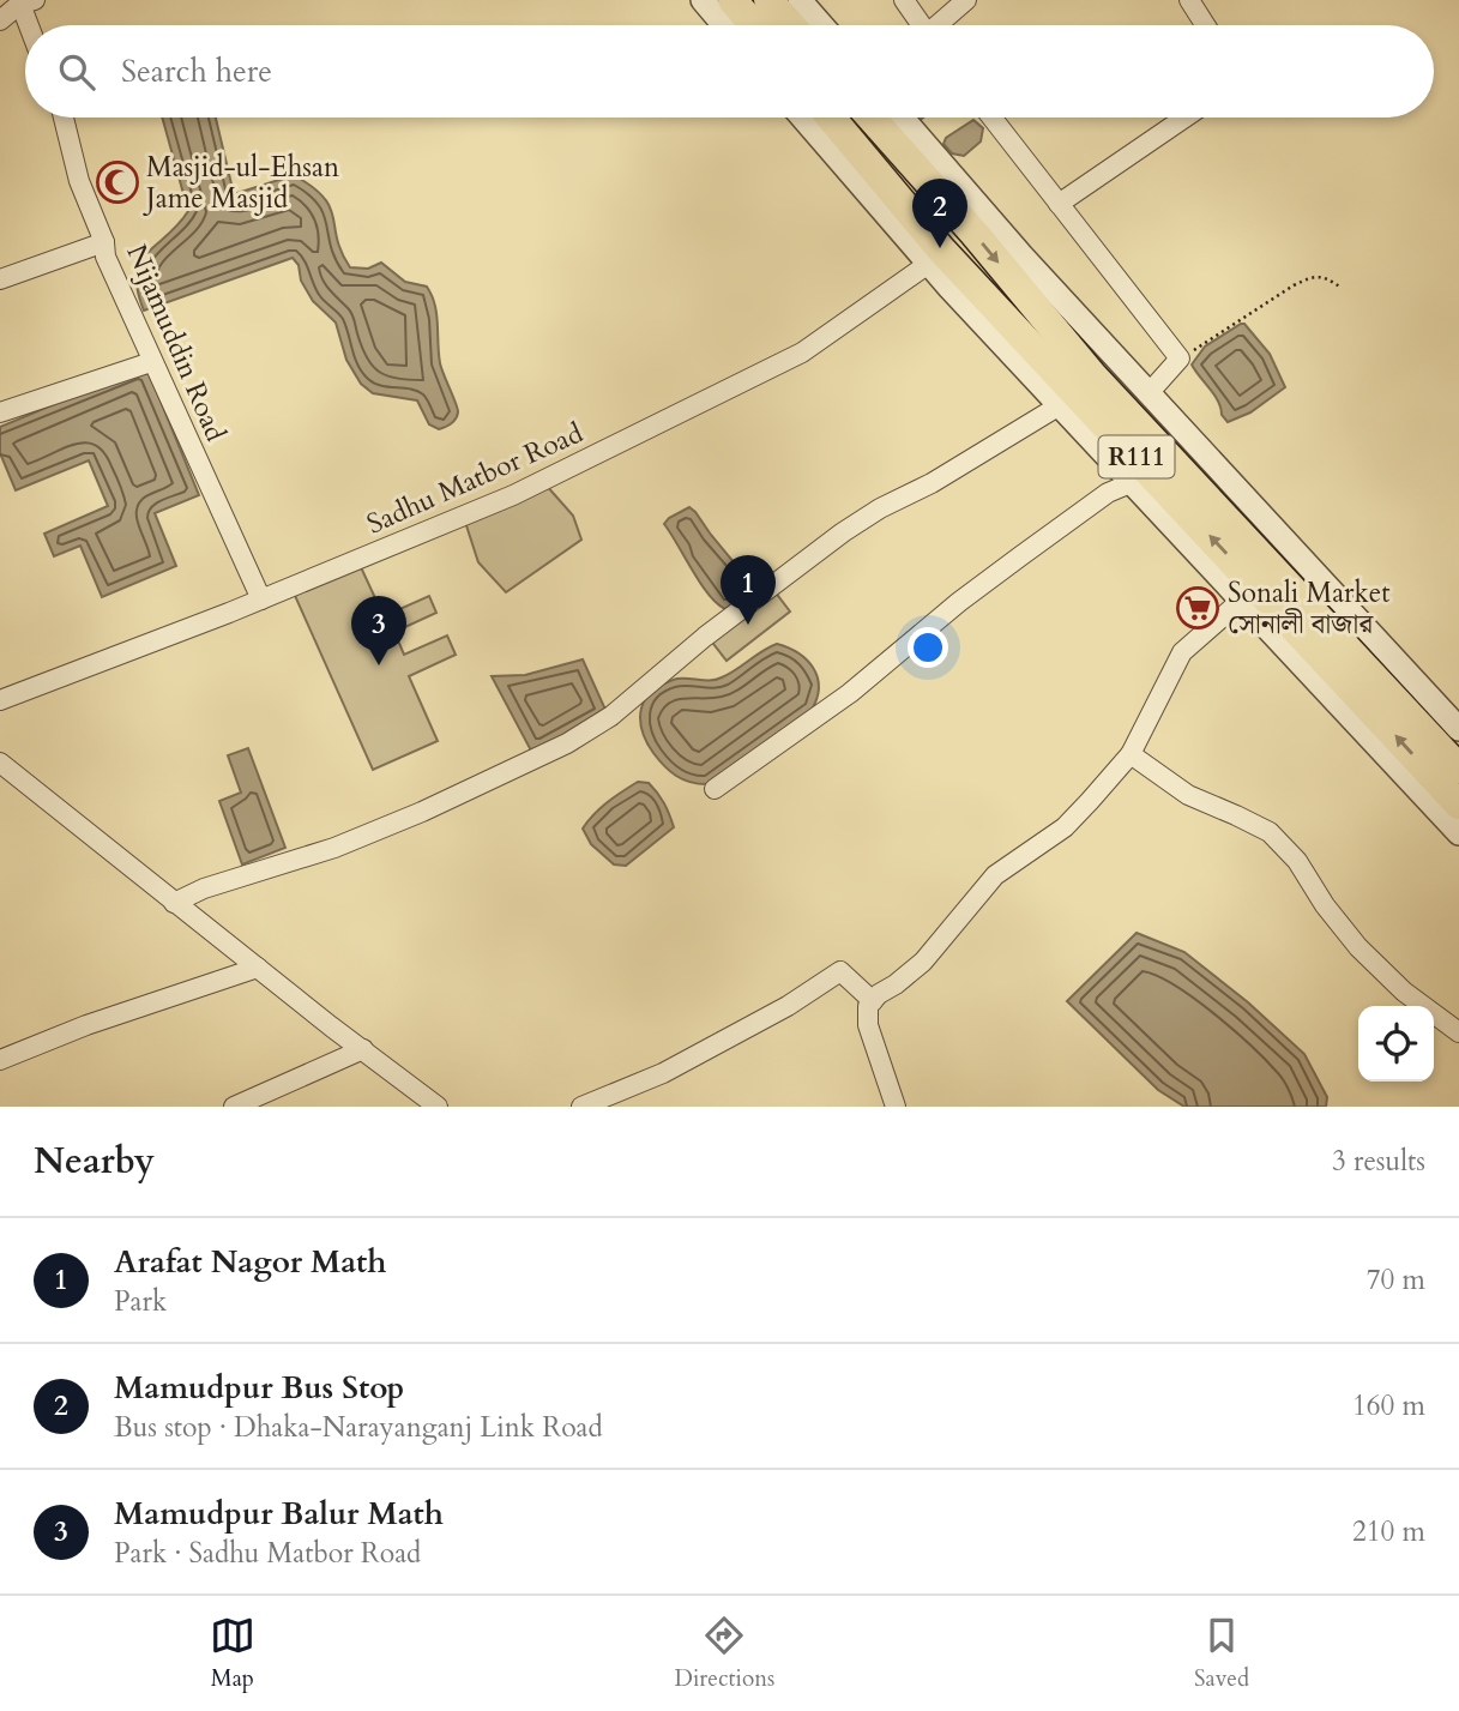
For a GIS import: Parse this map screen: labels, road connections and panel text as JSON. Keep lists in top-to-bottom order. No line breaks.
{"streets":{"main road":["R111"],"street":["Nijamuddin Road","Sadhu Matbor Road"]},"crossings":[["Nijamuddin Road","Sadhu Matbor Road"],["R111","Sadhu Matbor Road"]],"places":{"mosque":["Masjid-ul-Ehsan Jame Masjid"],"supermarket":["Sonali Market সোনালী বাজার"]},"page":{"search":"Search here","pins":["2","1","3"],"heading":["Nearby","3 results"],"list":[{"mark":"1","name":"Arafat Nagor Math","note":"Park","value":"70 m"},{"mark":"2","name":"Mamudpur Bus Stop","note":"Bus stop · Dhaka-Narayanganj Link Road","value":"160 m"},{"mark":"3","name":"Mamudpur Balur Math","note":"Park · Sadhu Matbor Road","value":"210 m"}],"nav":["Map","Directions","Saved"]}}
